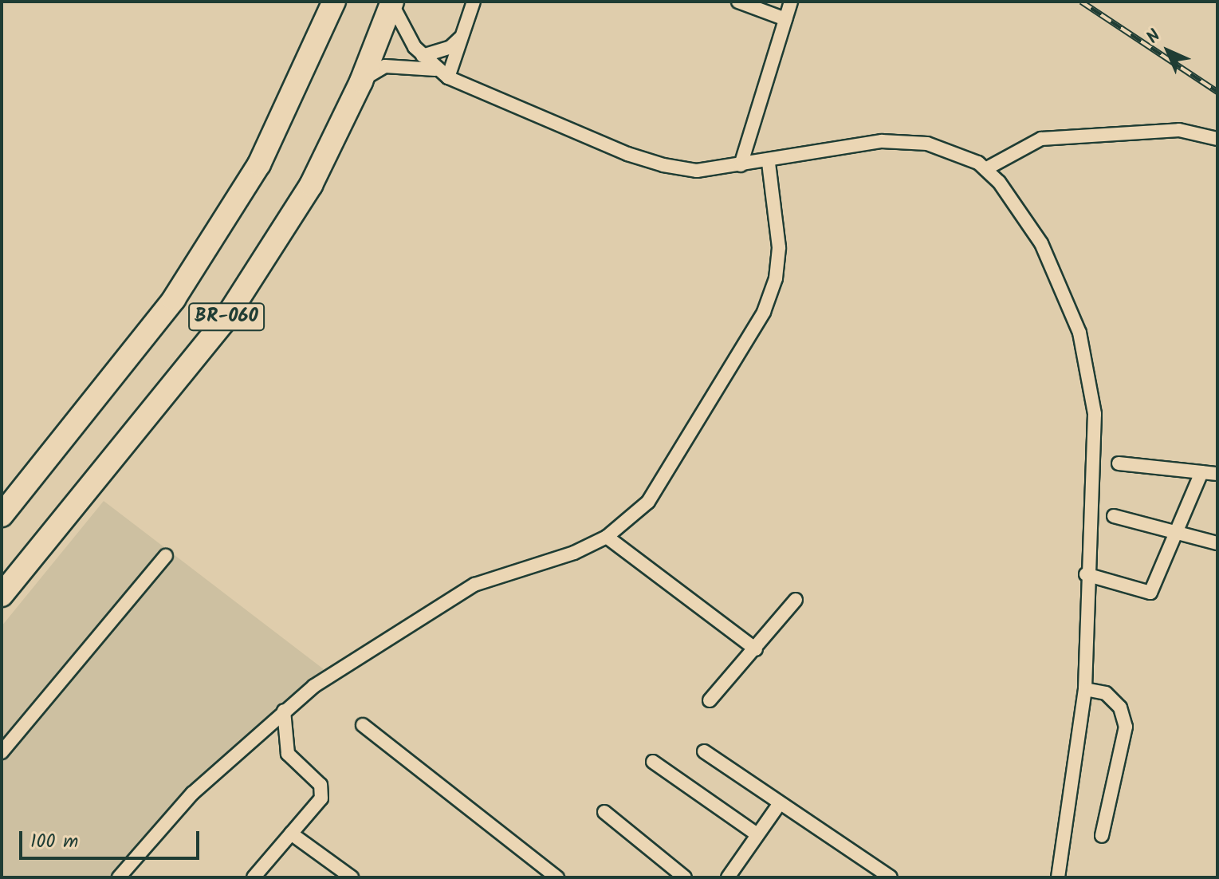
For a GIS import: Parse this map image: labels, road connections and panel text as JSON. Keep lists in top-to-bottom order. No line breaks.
{"streets":{"highway":["BR-060"]},"scale_bar":"100 m","north":"top left"}
